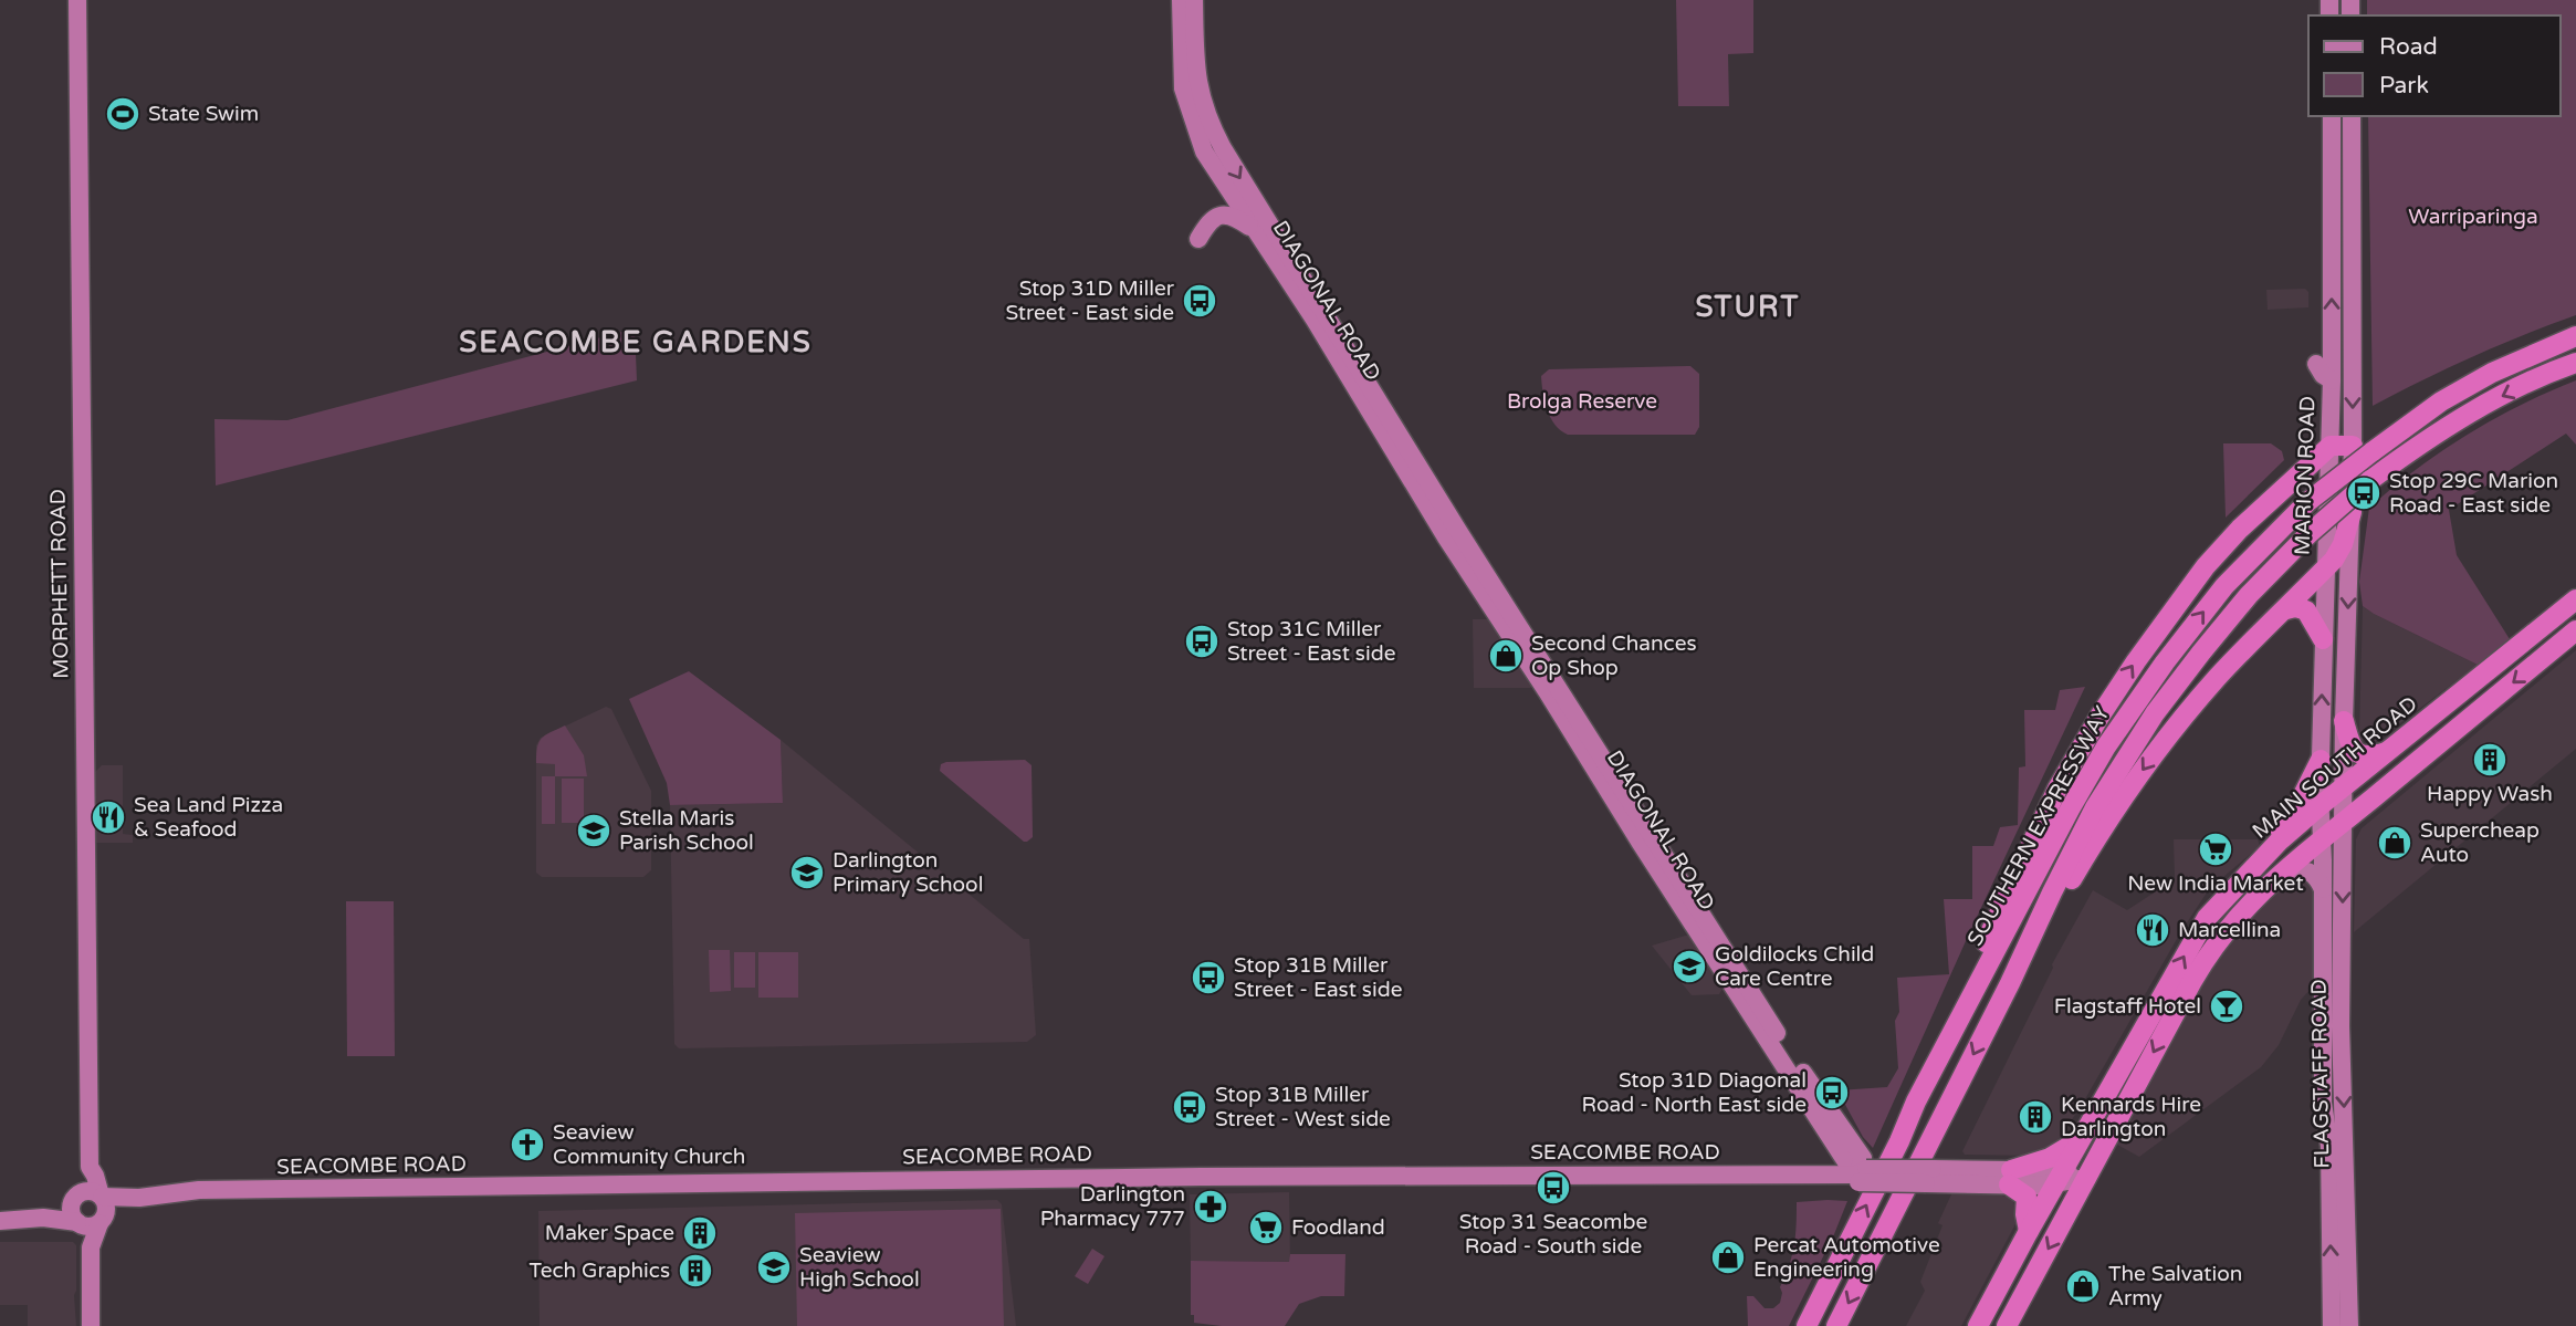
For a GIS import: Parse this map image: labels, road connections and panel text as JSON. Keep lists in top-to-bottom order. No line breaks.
{"streets":{"highway":["MAIN SOUTH ROAD","SOUTHERN EXPRESSWAY"],"main road":["DIAGONAL ROAD","MARION ROAD","MORPHETT ROAD","FLAGSTAFF ROAD","SEACOMBE ROAD"]},"crossings":[["DIAGONAL ROAD","SEACOMBE ROAD"],["MARION ROAD","MAIN SOUTH ROAD"],["MARION ROAD","FLAGSTAFF ROAD"],["MORPHETT ROAD","SEACOMBE ROAD"],["MAIN SOUTH ROAD","FLAGSTAFF ROAD"],["MAIN SOUTH ROAD","SEACOMBE ROAD"]],"districts":["STURT","SEACOMBE GARDENS"],"parks":["Warriparinga","Brolga Reserve"],"places":{"sports":["State Swim"],"bus stop":["Stop 31D Miller Street - East side","Stop 29C Marion Road - East side","Stop 31C Miller Street - East side","Stop 31B Miller Street - East side","Stop 31D Diagonal Road - North East side","Stop 31B Miller Street - West side","Stop 31 Seacombe Road - South side"],"shop":["Second Chances Op Shop","Supercheap Auto","Percat Automotive Engineering","The Salvation Army"],"building":["Happy Wash","Kennards Hire Darlington","Maker Space","Tech Graphics"],"restaurant":["Sea Land Pizza & Seafood","Marcellina"],"school or university":["Stella Maris Parish School","Darlington Primary School","Goldilocks Child Care Centre","Seaview High School"],"supermarket":["New India Market","Foodland"],"bar":["Flagstaff Hotel"],"church":["Seaview Community Church"],"pharmacy":["Darlington Pharmacy 777"]},"legend":["Road","Park"]}
